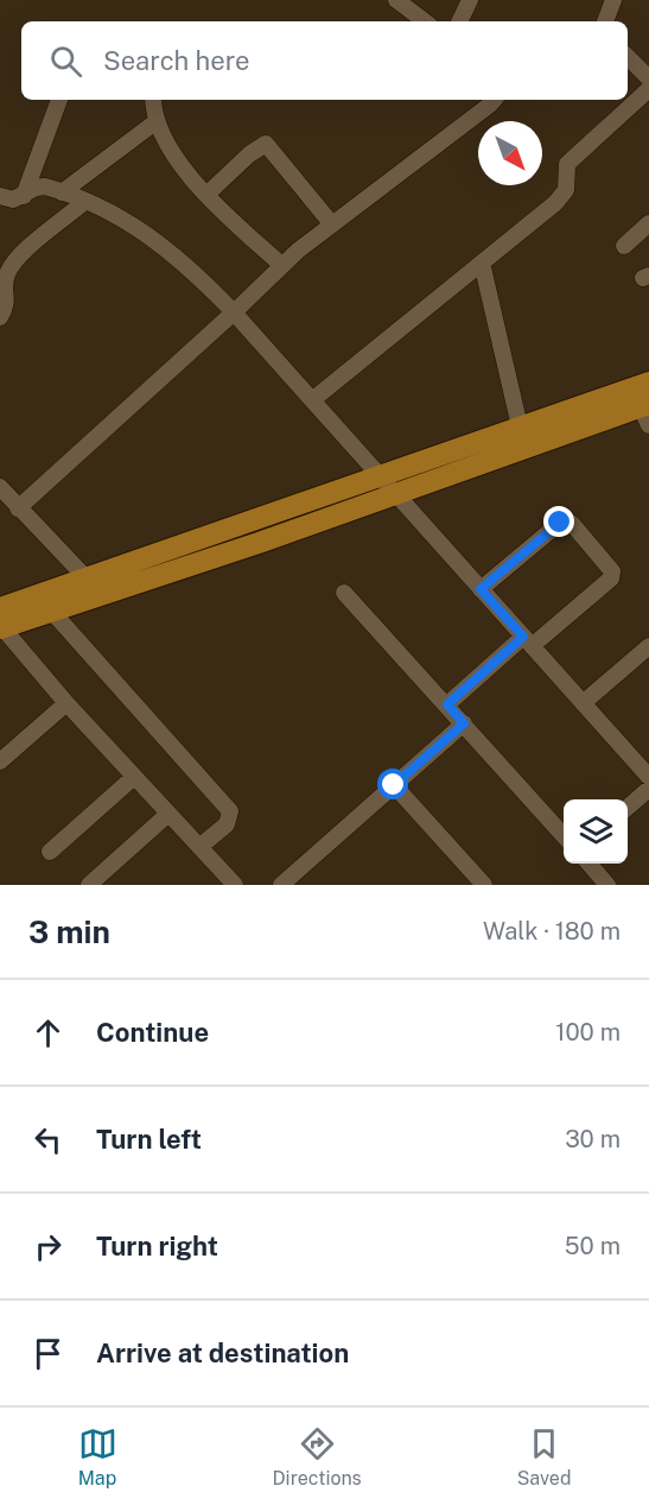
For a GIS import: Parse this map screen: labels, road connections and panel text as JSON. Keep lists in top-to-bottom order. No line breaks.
{"north":"bottom right","page":{"search":"Search here","heading":["3 min","Walk · 180 m"],"list":[["Continue","100 m"],["Turn left","30 m"],["Turn right","50 m"],"Arrive at destination"],"nav":["Map","Directions","Saved"]}}
